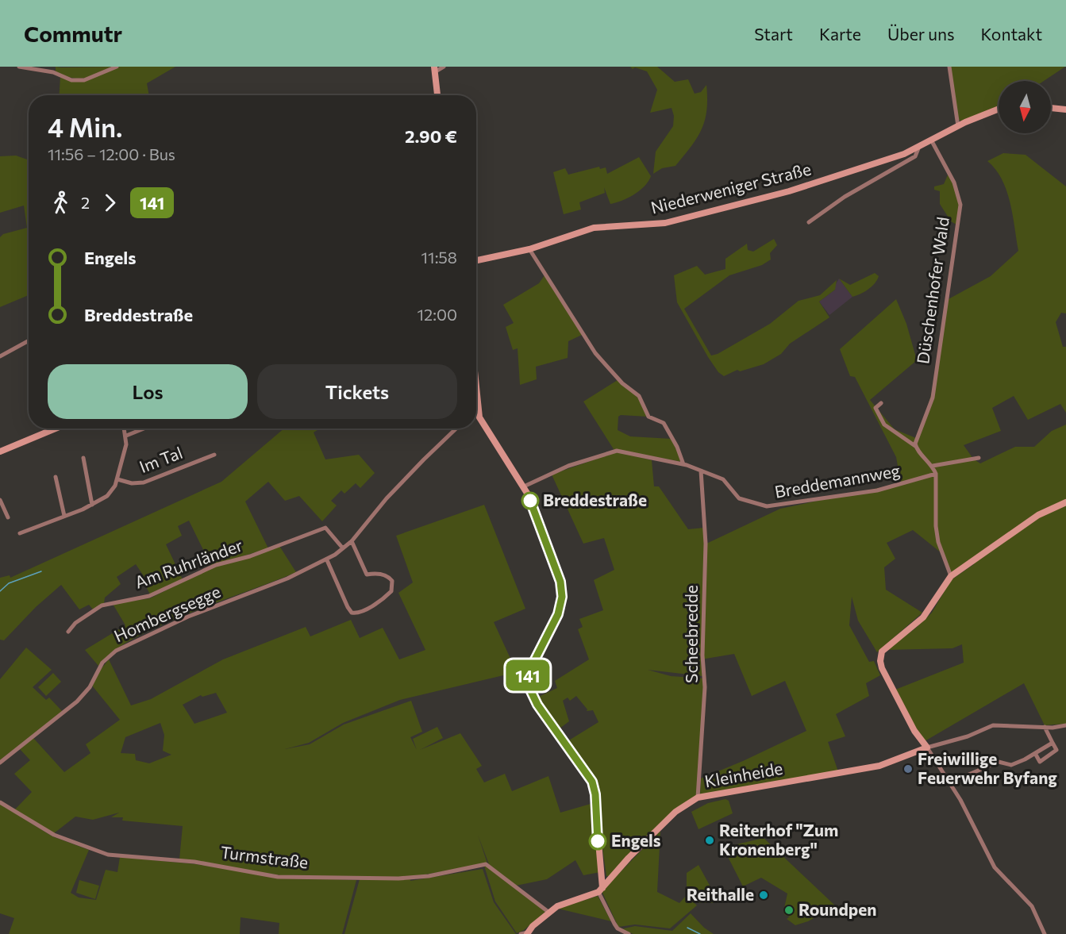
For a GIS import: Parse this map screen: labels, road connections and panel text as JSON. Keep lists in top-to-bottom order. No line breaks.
{"streets":{"street":["Niederweniger Straße","Düschenhofer Wald","Im Tal","Breddemannweg","Am Ruhrländer","Hombergsegge","Scheebredde","Kleinheide","Turmstraße"]},"crossings":[["Niederweniger Straße","Düschenhofer Wald"],["Breddemannweg","Scheebredde"],["Am Ruhrländer","Hombergsegge"],["Scheebredde","Kleinheide"]],"places":["Breddestraße","Freiwillige Feuerwehr Byfang","Reiterhof \"Zum Kronenberg\"","Engels","Reithalle","Roundpen"],"lines":["bus line 141"],"north":"bottom","page":{"header":"Commutr","nav":["Start","Karte","Über uns","Kontakt"],"on_map":"141","heading":["4 Min.","11:56 – 12:00 · Bus","2.90 €"],"legs":["2","141"],"list":[{"name":"Engels","value":"11:58"},{"name":"Breddestraße","value":"12:00"}],"buttons":["Los","Tickets"]}}
